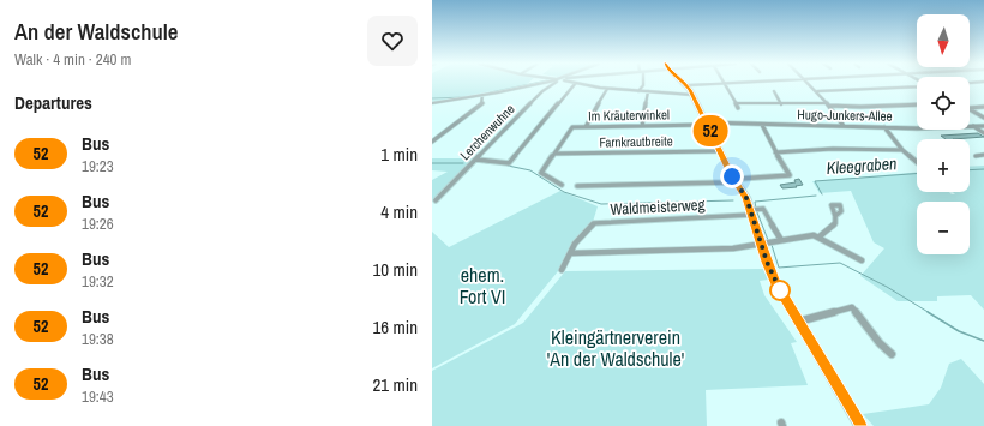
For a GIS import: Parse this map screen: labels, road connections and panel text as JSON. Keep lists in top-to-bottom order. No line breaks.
{"streets":{"street":["Im Kräuterwinkel","Hugo-Junkers-Allee","Lerchenwuhne","Farnkrautbreite","Waldmeisterweg"]},"crossings":[["Im Kräuterwinkel","Hugo-Junkers-Allee"],["Im Kräuterwinkel","Farnkrautbreite"]],"water":["Kleegraben"],"parks":["ehem. Fort VI","Kleingärtnerverein 'An der Waldschule'"],"lines":["bus line 52"],"north":"bottom","page":{"heading":[["An der Waldschule","Walk · 4 min · 240 m"],"Departures"],"on_map":"52","map_buttons":["+","−"],"list":[{"mark":"52","name":"Bus","note":"19:23","value":"1 min"},{"mark":"52","name":"Bus","note":"19:26","value":"4 min"},{"mark":"52","name":"Bus","note":"19:32","value":"10 min"},{"mark":"52","name":"Bus","note":"19:38","value":"16 min"},{"mark":"52","name":"Bus","note":"19:43","value":"21 min"}]}}
